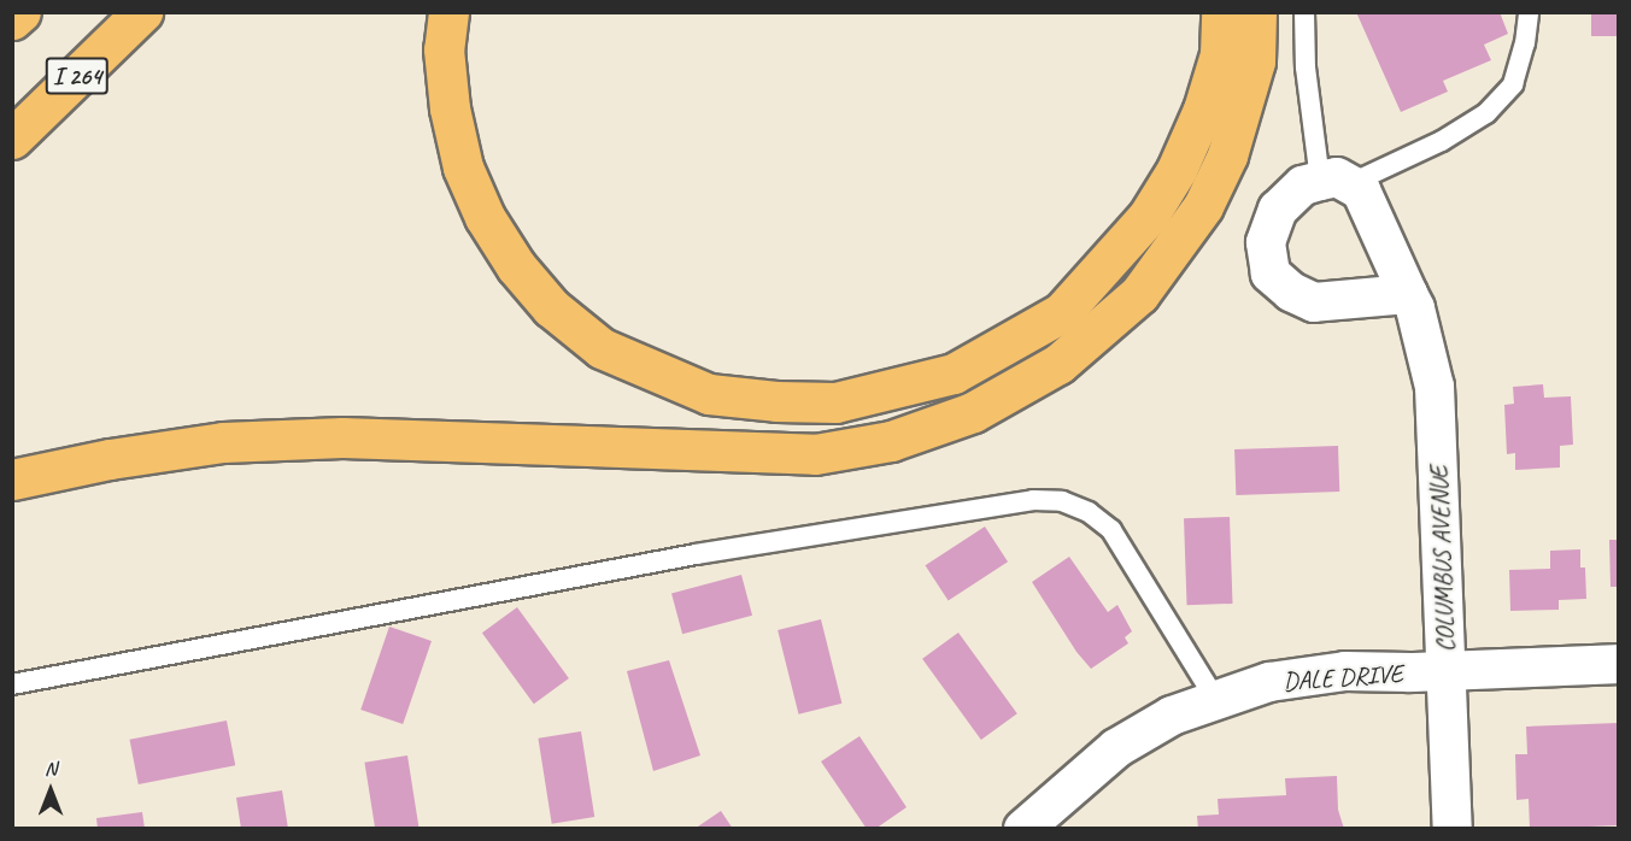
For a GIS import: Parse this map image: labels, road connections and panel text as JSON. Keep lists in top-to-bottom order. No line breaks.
{"streets":{"highway":["I 264"],"street":["COLUMBUS AVENUE","DALE DRIVE"]},"crossings":[["COLUMBUS AVENUE","DALE DRIVE"]],"north":"top"}
